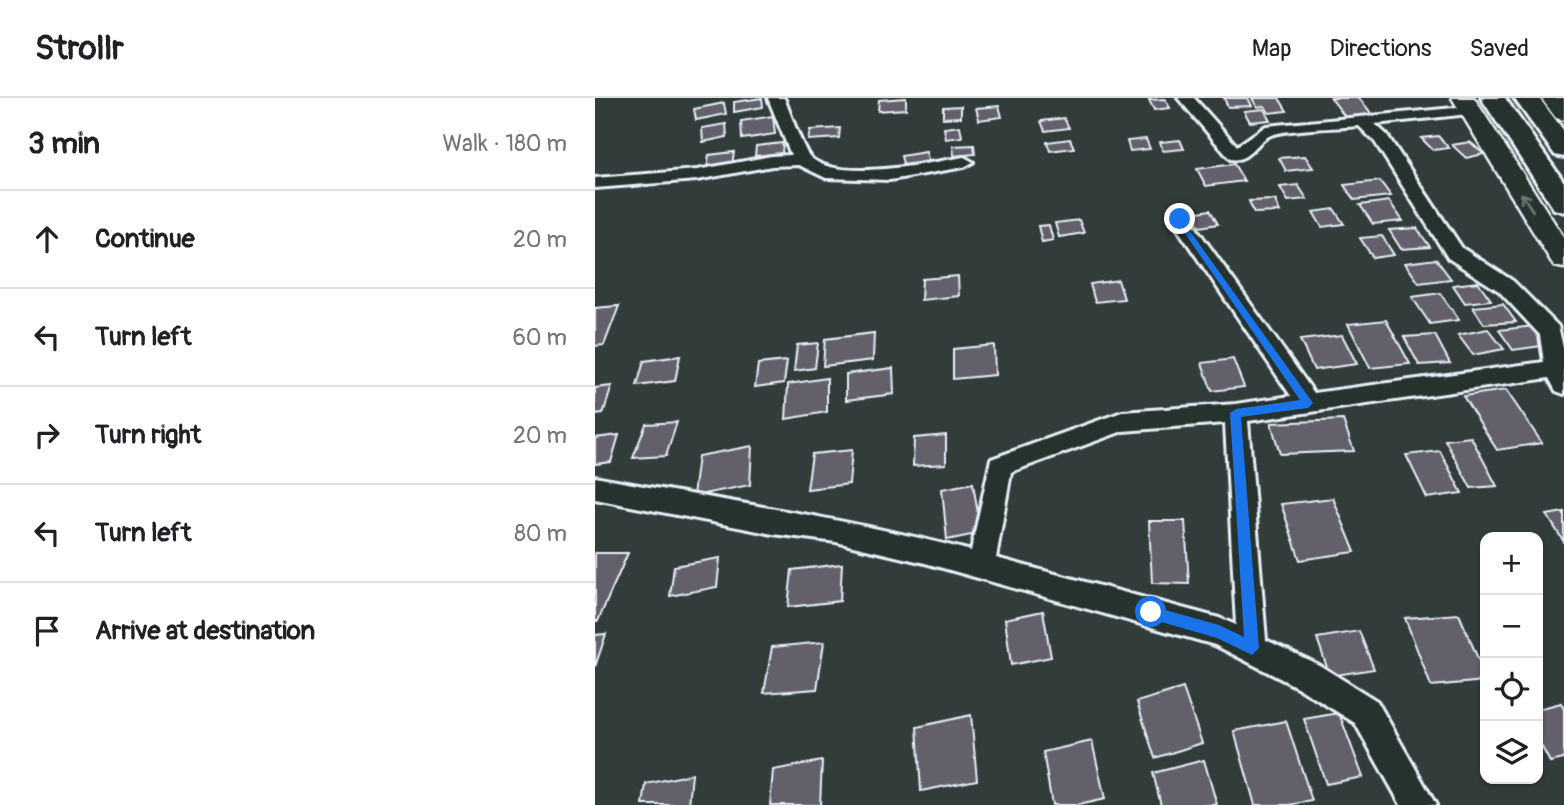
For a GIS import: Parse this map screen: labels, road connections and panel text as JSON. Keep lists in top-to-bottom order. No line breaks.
{"page":{"header":"Strollr","nav":["Map","Directions","Saved"],"heading":["3 min","Walk · 180 m"],"list":[["Continue","20 m"],["Turn left","60 m"],["Turn right","20 m"],["Turn left","80 m"],"Arrive at destination"],"map_buttons":["+","−"]}}
